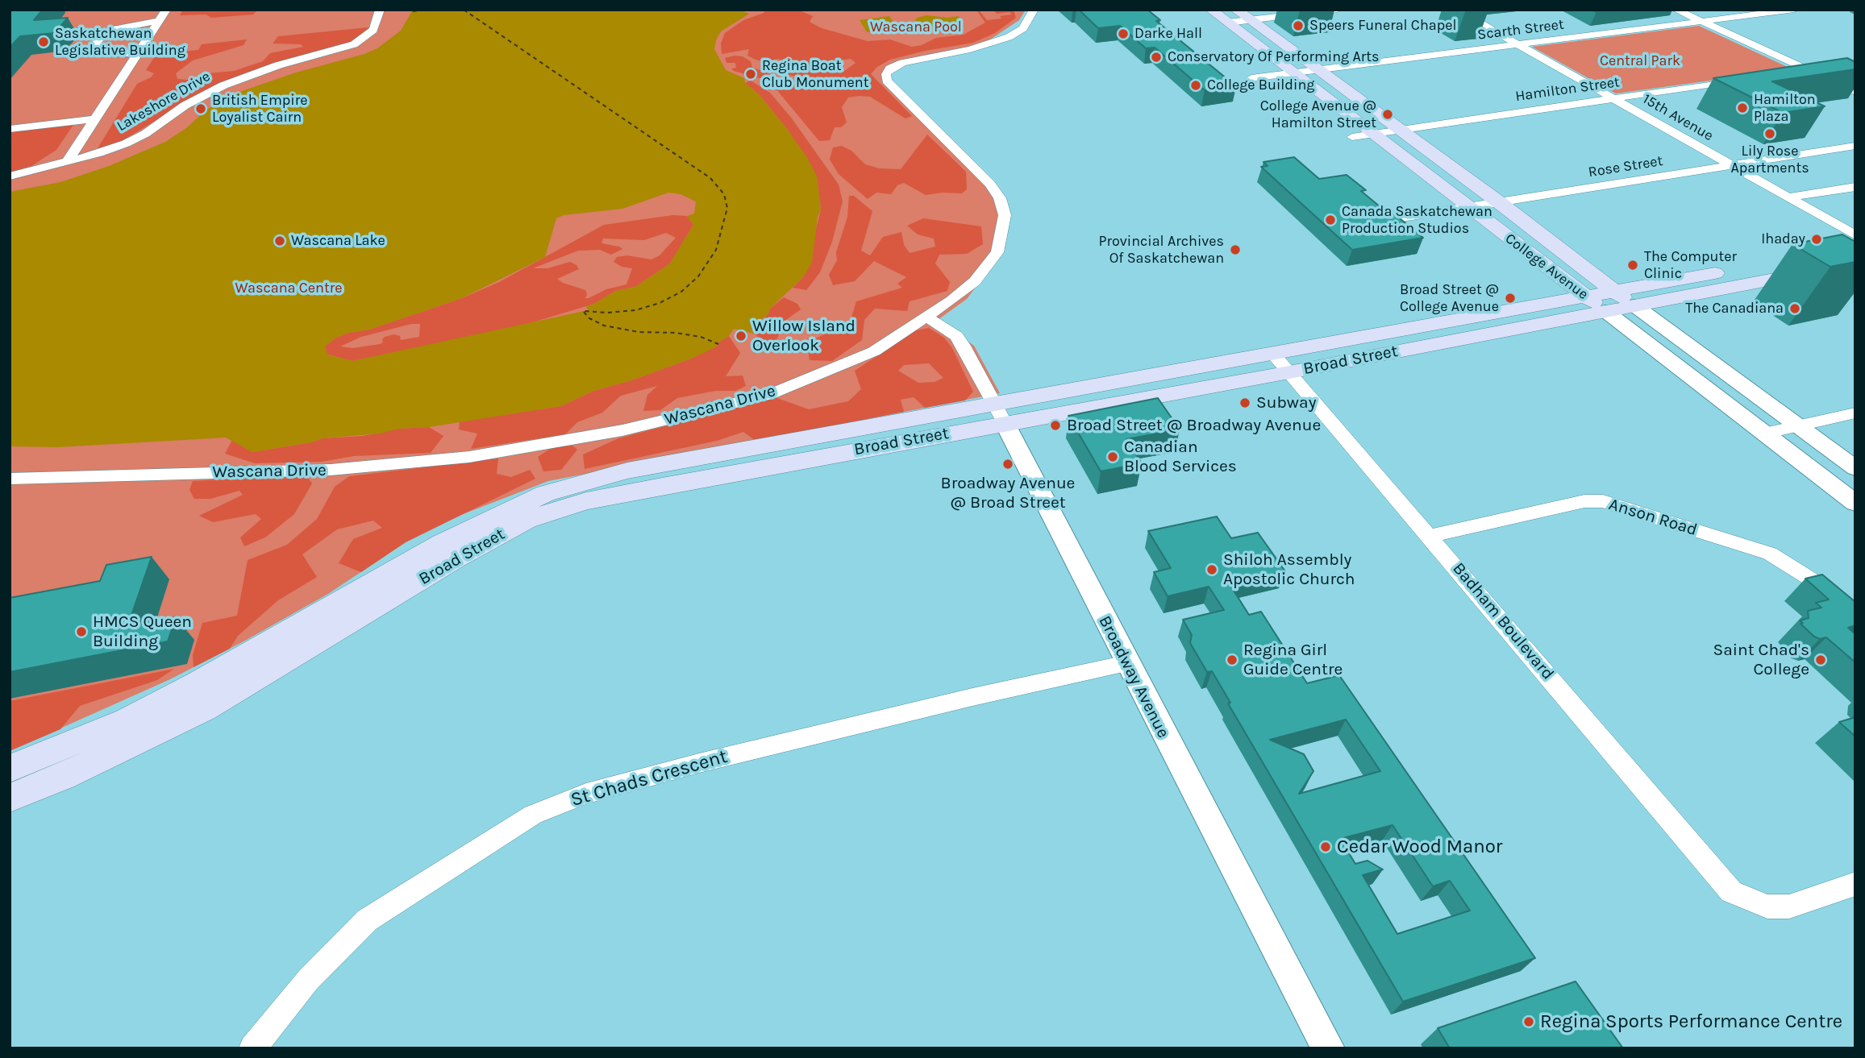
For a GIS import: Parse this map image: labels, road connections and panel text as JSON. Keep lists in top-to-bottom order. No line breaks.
{"streets":{"main road":["College Avenue","Broad Street"],"street":["Scarth Street","Hamilton Street","Lakeshore Drive","15th Avenue","Rose Street","Wascana Drive","Anson Road","Badham Boulevard","Broadway Avenue","St Chads Crescent"]},"crossings":[["Scarth Street","15th Avenue"],["Scarth Street","College Avenue"],["Hamilton Street","15th Avenue"],["Hamilton Street","College Avenue"],["15th Avenue","Rose Street"],["Rose Street","College Avenue"],["College Avenue","Broad Street"],["Broad Street","Badham Boulevard"],["Broad Street","Broadway Avenue"],["Wascana Drive","Broadway Avenue"],["Anson Road","Badham Boulevard"],["Broadway Avenue","St Chads Crescent"]],"parks":["Wascana Pool","Central Park","Wascana Centre"],"places":["Speers Funeral Chapel","Darke Hall","Saskatchewan Legislative Building","Conservatory Of Performing Arts","Regina Boat Club Monument","College Building","Hamilton Plaza","British Empire Loyalist Cairn","College Avenue @ Hamilton Street","Lily Rose Apartments","Canada Saskatchewan Production Studios","Ihaday","Wascana Lake","Provincial Archives Of Saskatchewan","The Computer Clinic","Broad Street @ College Avenue","The Canadiana","Willow Island Overlook","Subway","Broad Street @ Broadway Avenue","Canadian Blood Services","Broadway Avenue @ Broad Street","Shiloh Assembly Apostolic Church","HMCS Queen Building","Regina Girl Guide Centre","Saint Chad's College","Cedar Wood Manor","Regina Sports Performance Centre"]}
